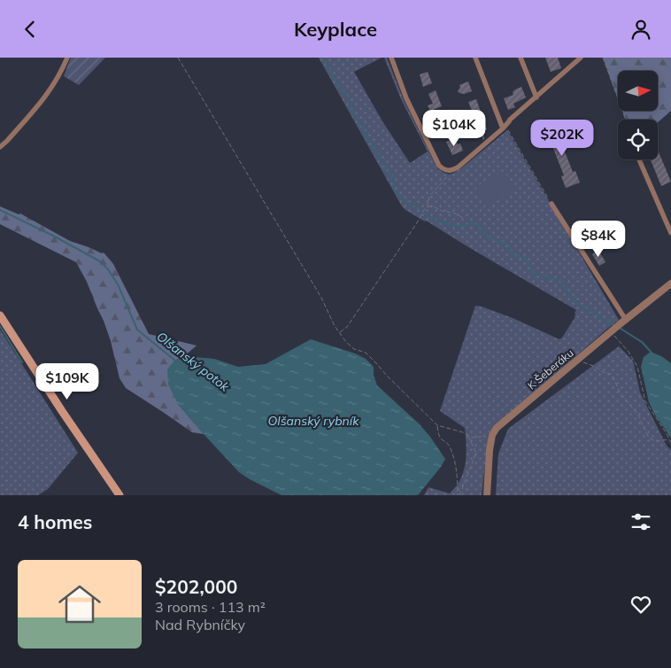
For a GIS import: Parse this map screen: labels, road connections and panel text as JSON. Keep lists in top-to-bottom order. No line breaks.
{"streets":{"street":["K Šeberáku"]},"water":["Olšanský potok","Olšanský rybník"],"north":"right","page":{"header":"Keyplace","price":["$104K","$202K","$84K","$109K"],"heading":"4 homes","list":[{"name":"$202,000","note":"3 rooms · 113 m² · Nad Rybníčky"}]}}
